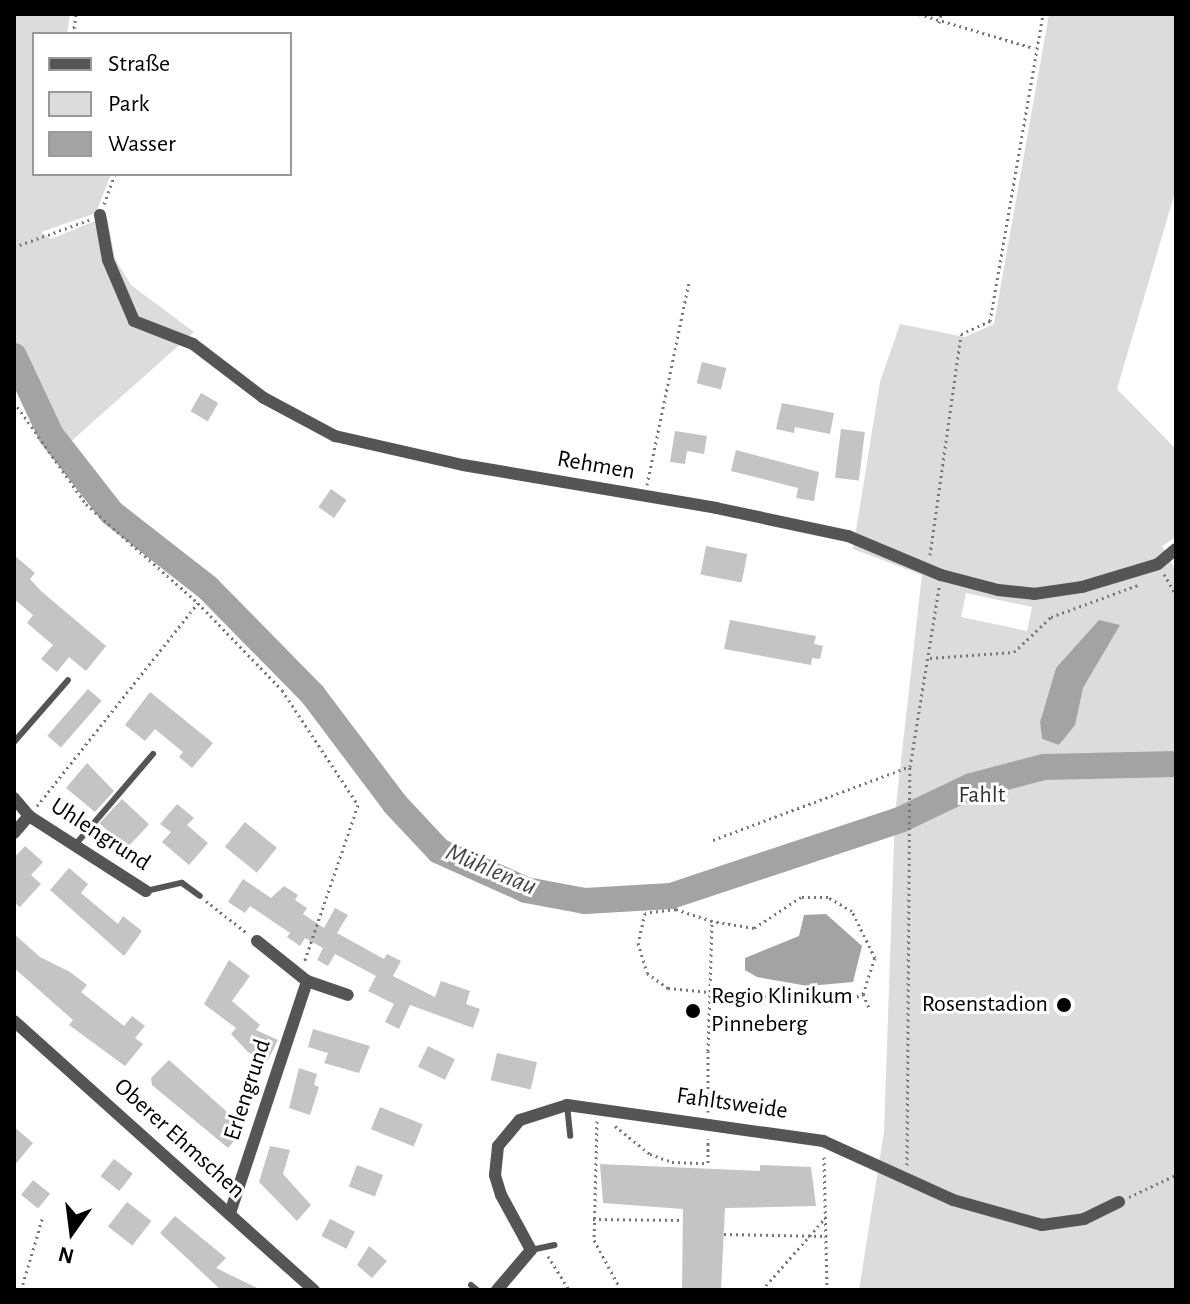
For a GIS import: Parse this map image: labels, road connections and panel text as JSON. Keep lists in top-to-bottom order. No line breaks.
{"streets":{"street":["Rehmen","Uhlengrund","Erlengrund","Fahltsweide","Oberer Ehmschen"]},"crossings":[["Erlengrund","Oberer Ehmschen"]],"water":["Mühlenau"],"parks":["Fahlt"],"places":["Rosenstadion","Regio Klinikum Pinneberg"],"legend":["Straße","Park","Wasser"],"north":"bottom"}
